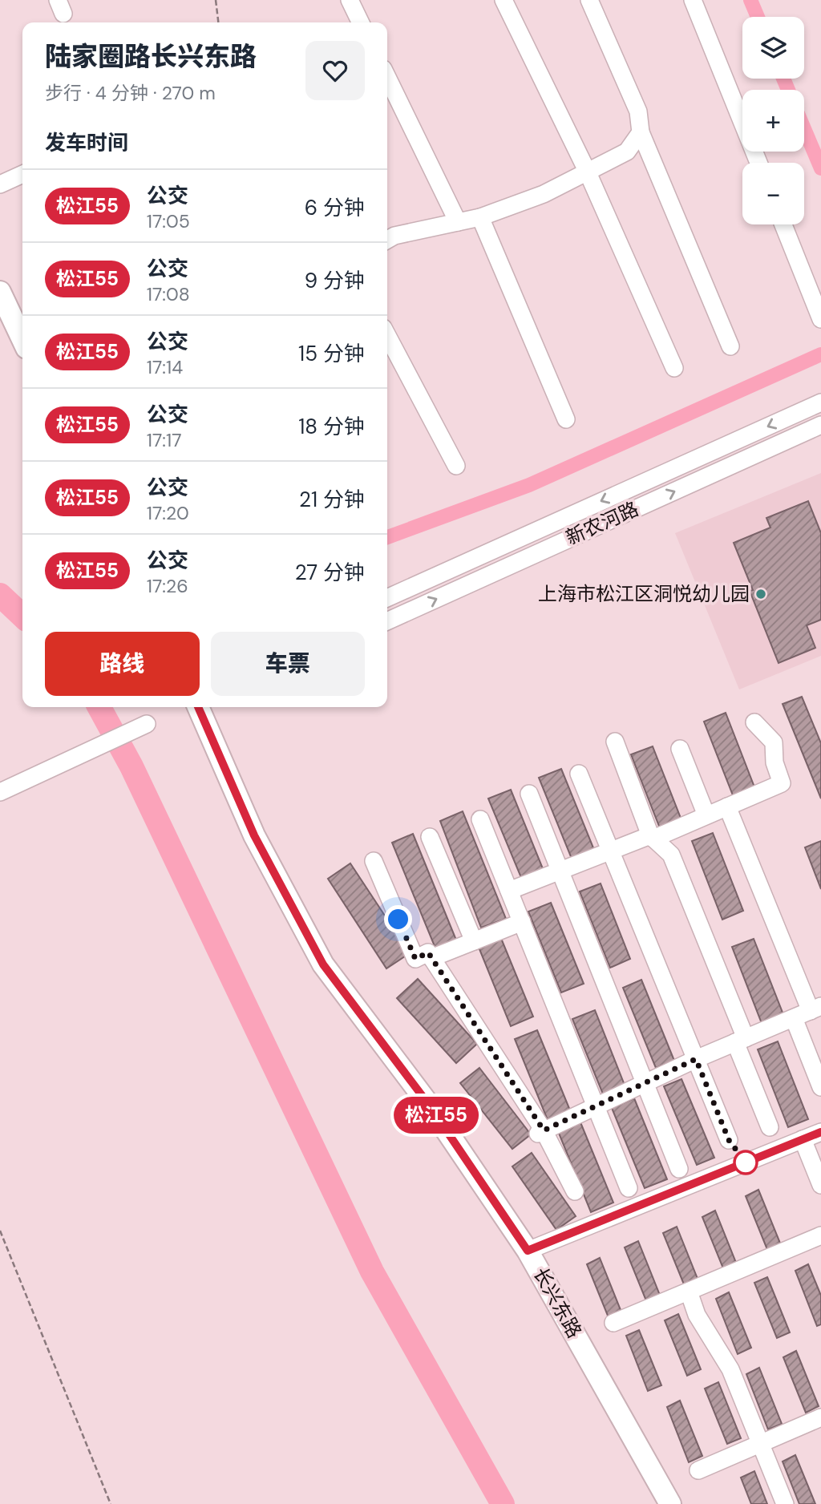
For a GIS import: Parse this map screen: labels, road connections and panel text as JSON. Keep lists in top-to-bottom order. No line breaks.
{"streets":{"main road":["长兴东路"],"street":["新农河路"]},"places":["上海市松江区洞悦幼儿园"],"lines":["bus line 松江55"],"page":{"on_map":"松江55","map_buttons":["+","−"],"heading":[["陆家圈路长兴东路","步行 · 4 分钟 · 270 m"],"发车时间"],"list":[{"mark":"松江55","name":"公交","note":"17:05","value":"6 分钟"},{"mark":"松江55","name":"公交","note":"17:08","value":"9 分钟"},{"mark":"松江55","name":"公交","note":"17:14","value":"15 分钟"},{"mark":"松江55","name":"公交","note":"17:17","value":"18 分钟"},{"mark":"松江55","name":"公交","note":"17:20","value":"21 分钟"},{"mark":"松江55","name":"公交","note":"17:26","value":"27 分钟"}],"buttons":["路线","车票"]}}
